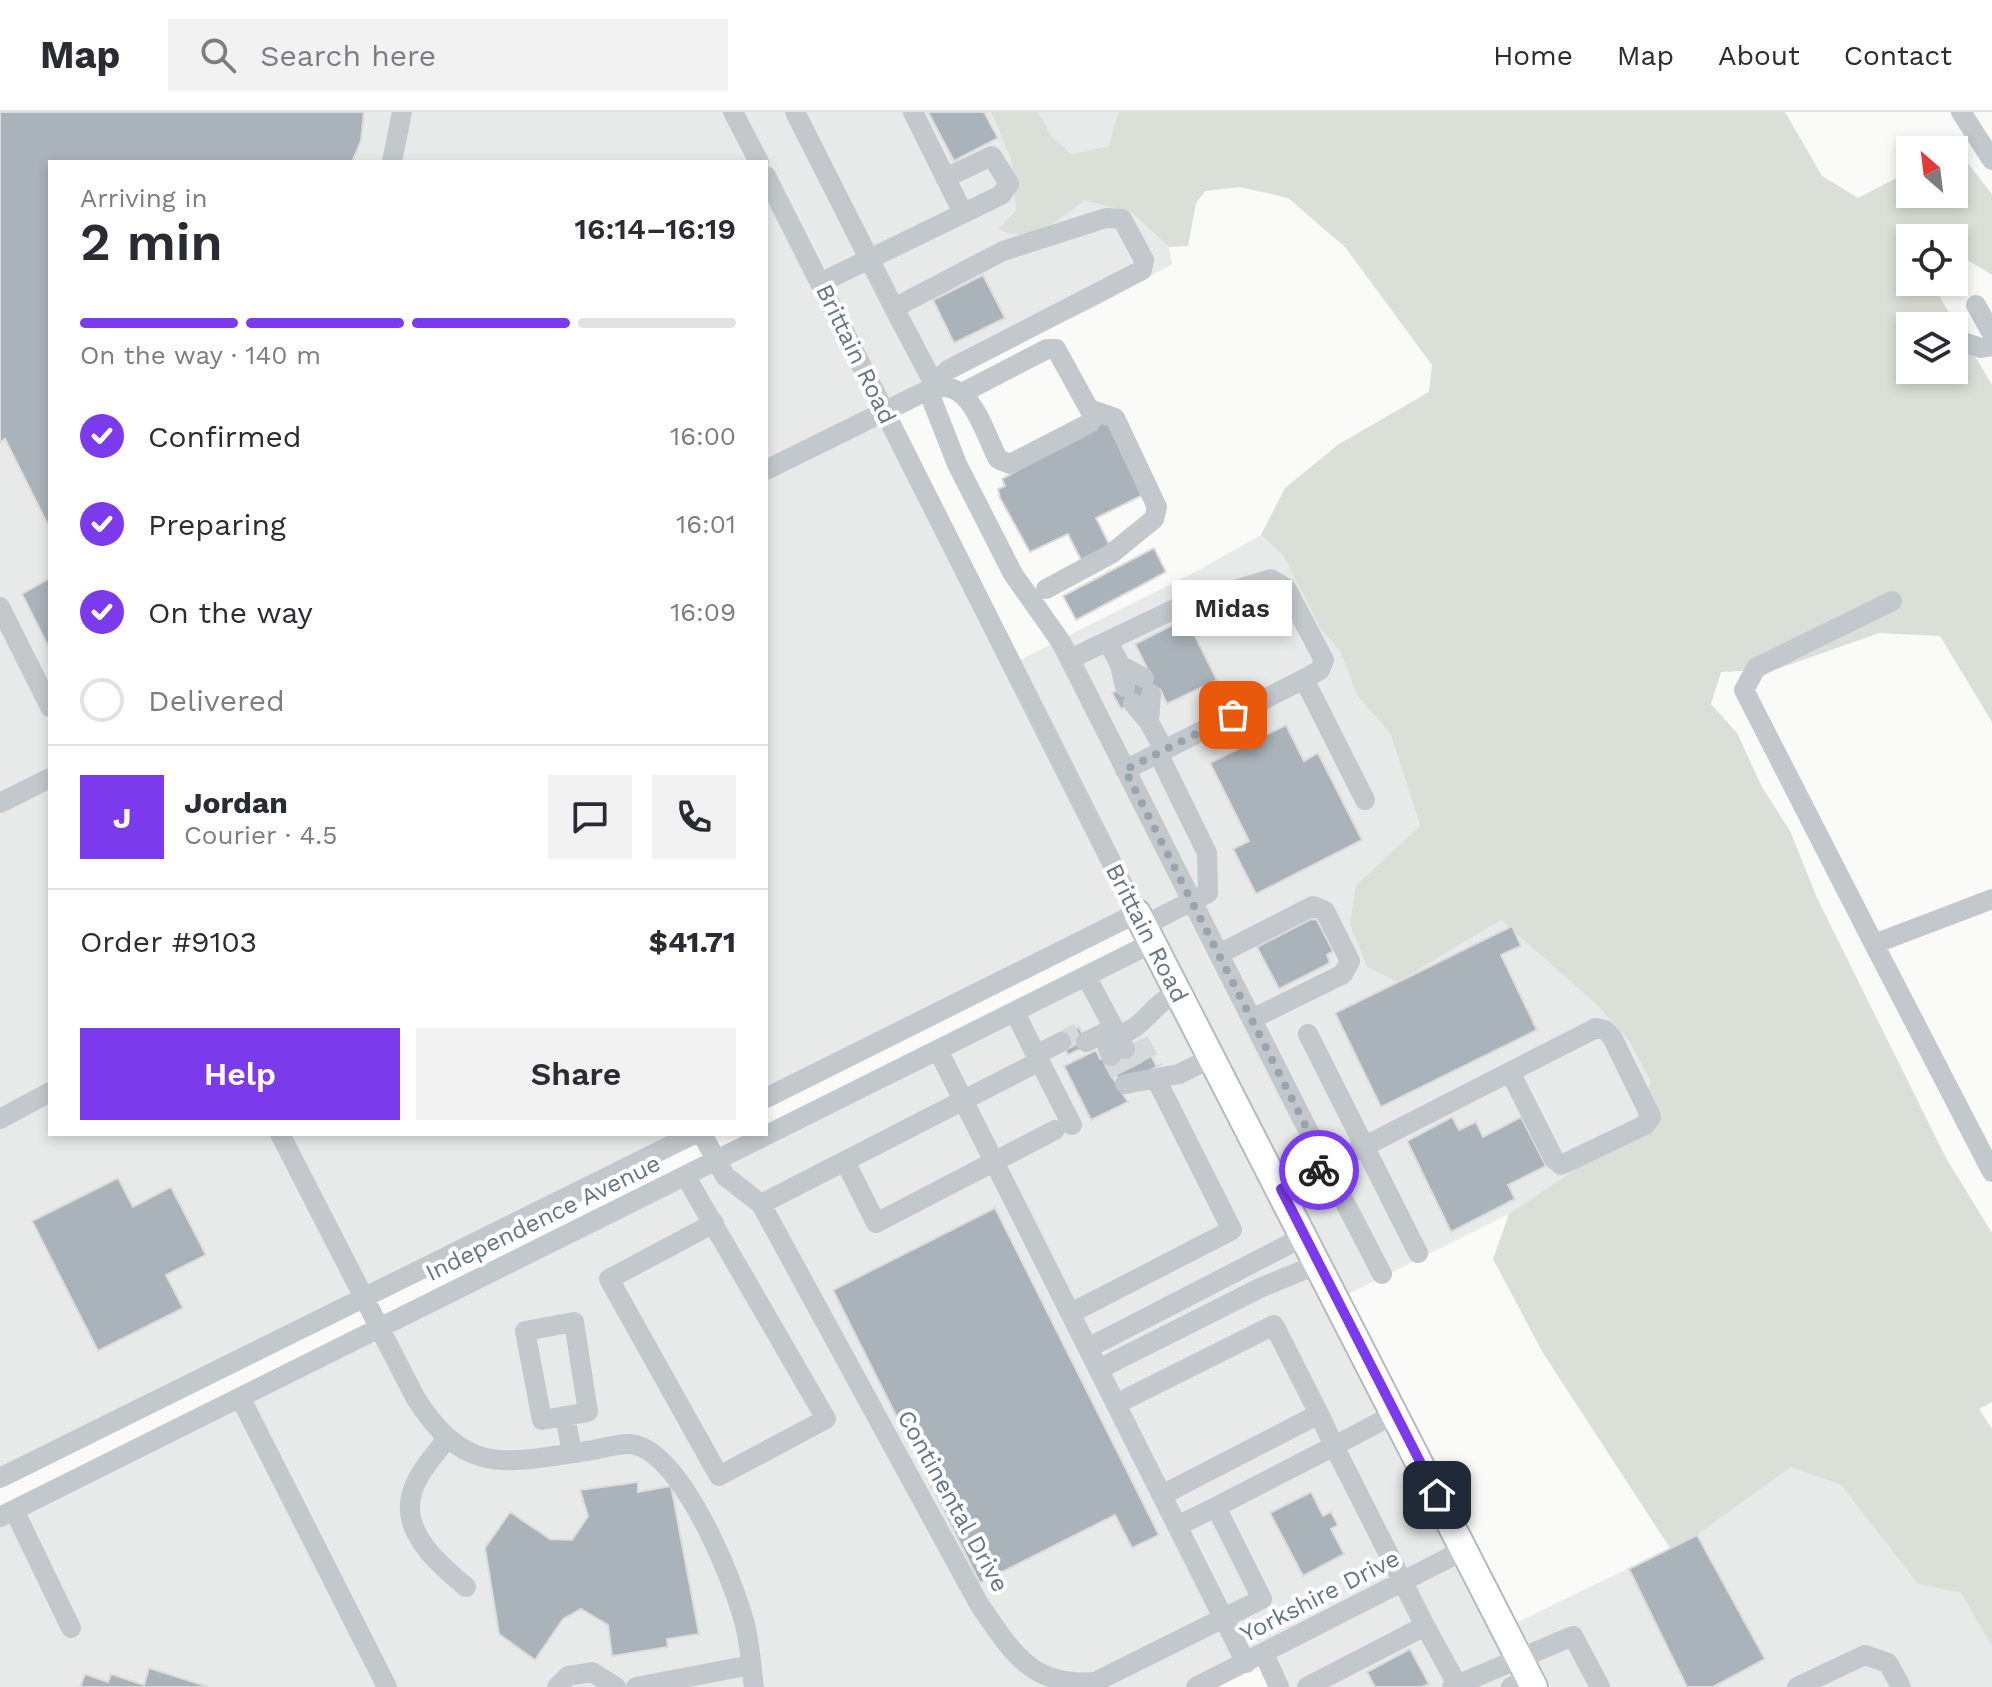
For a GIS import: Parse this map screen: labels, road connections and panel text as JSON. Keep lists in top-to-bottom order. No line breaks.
{"streets":{"main road":["Brittain Road"],"street":["Independence Avenue","Continental Drive","Yorkshire Drive"]},"crossings":[["Brittain Road","Independence Avenue"],["Brittain Road","Yorkshire Drive"],["Independence Avenue","Continental Drive"]],"places":["Midas"],"north":"top left","page":{"header":"Map","search":"Search here","nav":["Home","Map","About","Contact"],"heading":["2 min","Arriving in","16:14–16:19"],"panel":["Jordan","Courier · 4.5","Order #9103","$41.71"],"bar":"On the way · 140 m","list":[["Confirmed","16:00"],["Preparing","16:01"],["On the way","16:09"],"Delivered"],"bubble":"Midas","round":"J","buttons":["Help","Share"]}}
